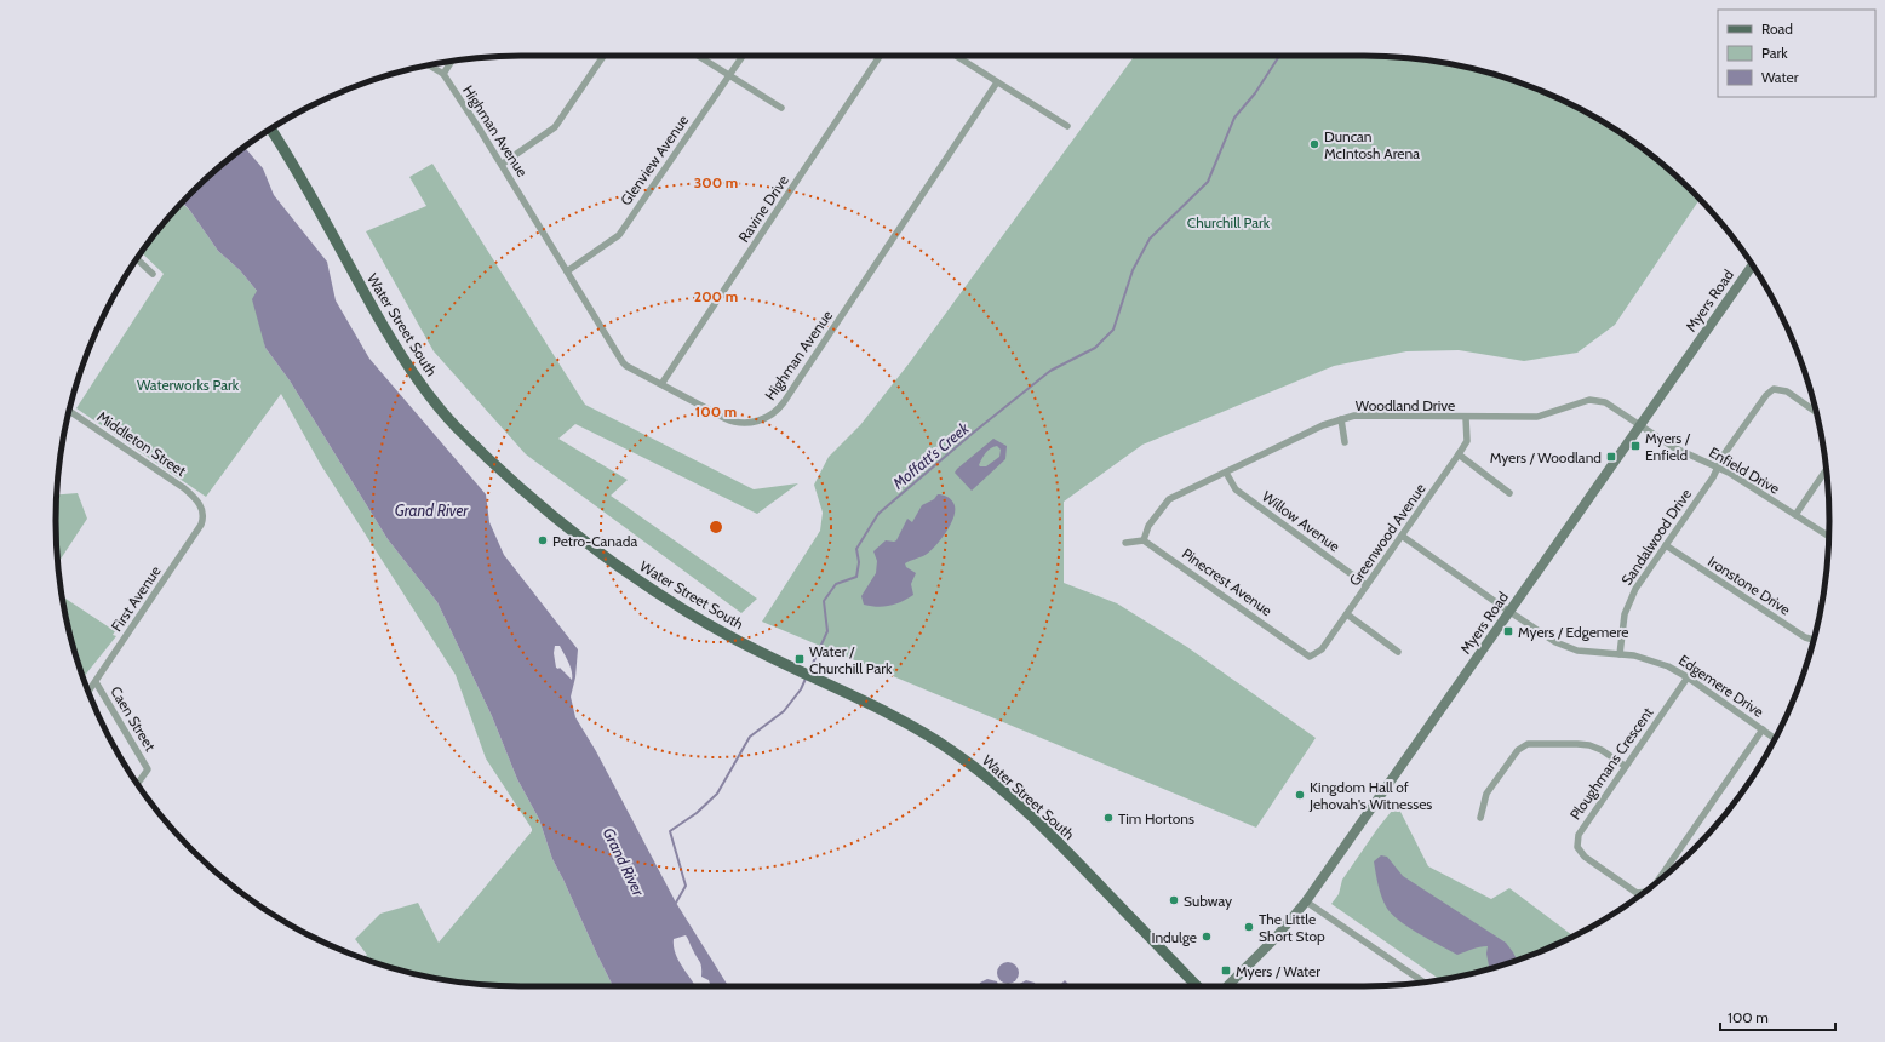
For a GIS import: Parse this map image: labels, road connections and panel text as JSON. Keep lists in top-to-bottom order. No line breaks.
{"streets":{"main road":["Myers Road","Water Street South"],"street":["Highman Avenue","Glenview Avenue","Ravine Drive","Woodland Drive","Middleton Street","Enfield Drive","Willow Avenue","Greenwood Avenue","Sandalwood Drive","Pinecrest Avenue","Ironstone Drive","First Avenue","Edgemere Drive","Caen Street","Ploughmans Crescent"]},"crossings":[["Highman Avenue","Glenview Avenue"],["Highman Avenue","Ravine Drive"],["Myers Road","Woodland Drive"],["Myers Road","Enfield Drive"],["Myers Road","Edgemere Drive"],["Woodland Drive","Enfield Drive"],["Woodland Drive","Willow Avenue"],["Woodland Drive","Greenwood Avenue"],["Woodland Drive","Pinecrest Avenue"],["Middleton Street","First Avenue"],["Enfield Drive","Sandalwood Drive"],["Willow Avenue","Greenwood Avenue"],["Greenwood Avenue","Pinecrest Avenue"],["Greenwood Avenue","Edgemere Drive"],["Sandalwood Drive","Ironstone Drive"],["Sandalwood Drive","Edgemere Drive"],["First Avenue","Caen Street"],["Edgemere Drive","Ploughmans Crescent"]],"water":["Moffatt's Creek","Grand River"],"parks":["Churchill Park","Waterworks Park"],"places":{"other":["Duncan McIntosh Arena","Petro-Canada","Kingdom Hall of Jehovah's Witnesses","Tim Hortons","Subway","The Little Short Stop","Indulge"],"transit":["Myers / Enfield","Myers / Woodland","Myers / Edgemere","Water / Churchill Park","Myers / Water"]},"legend":["Road","Park","Water"],"scale_bar":"100 m","rings":["300 m","200 m","100 m"]}
